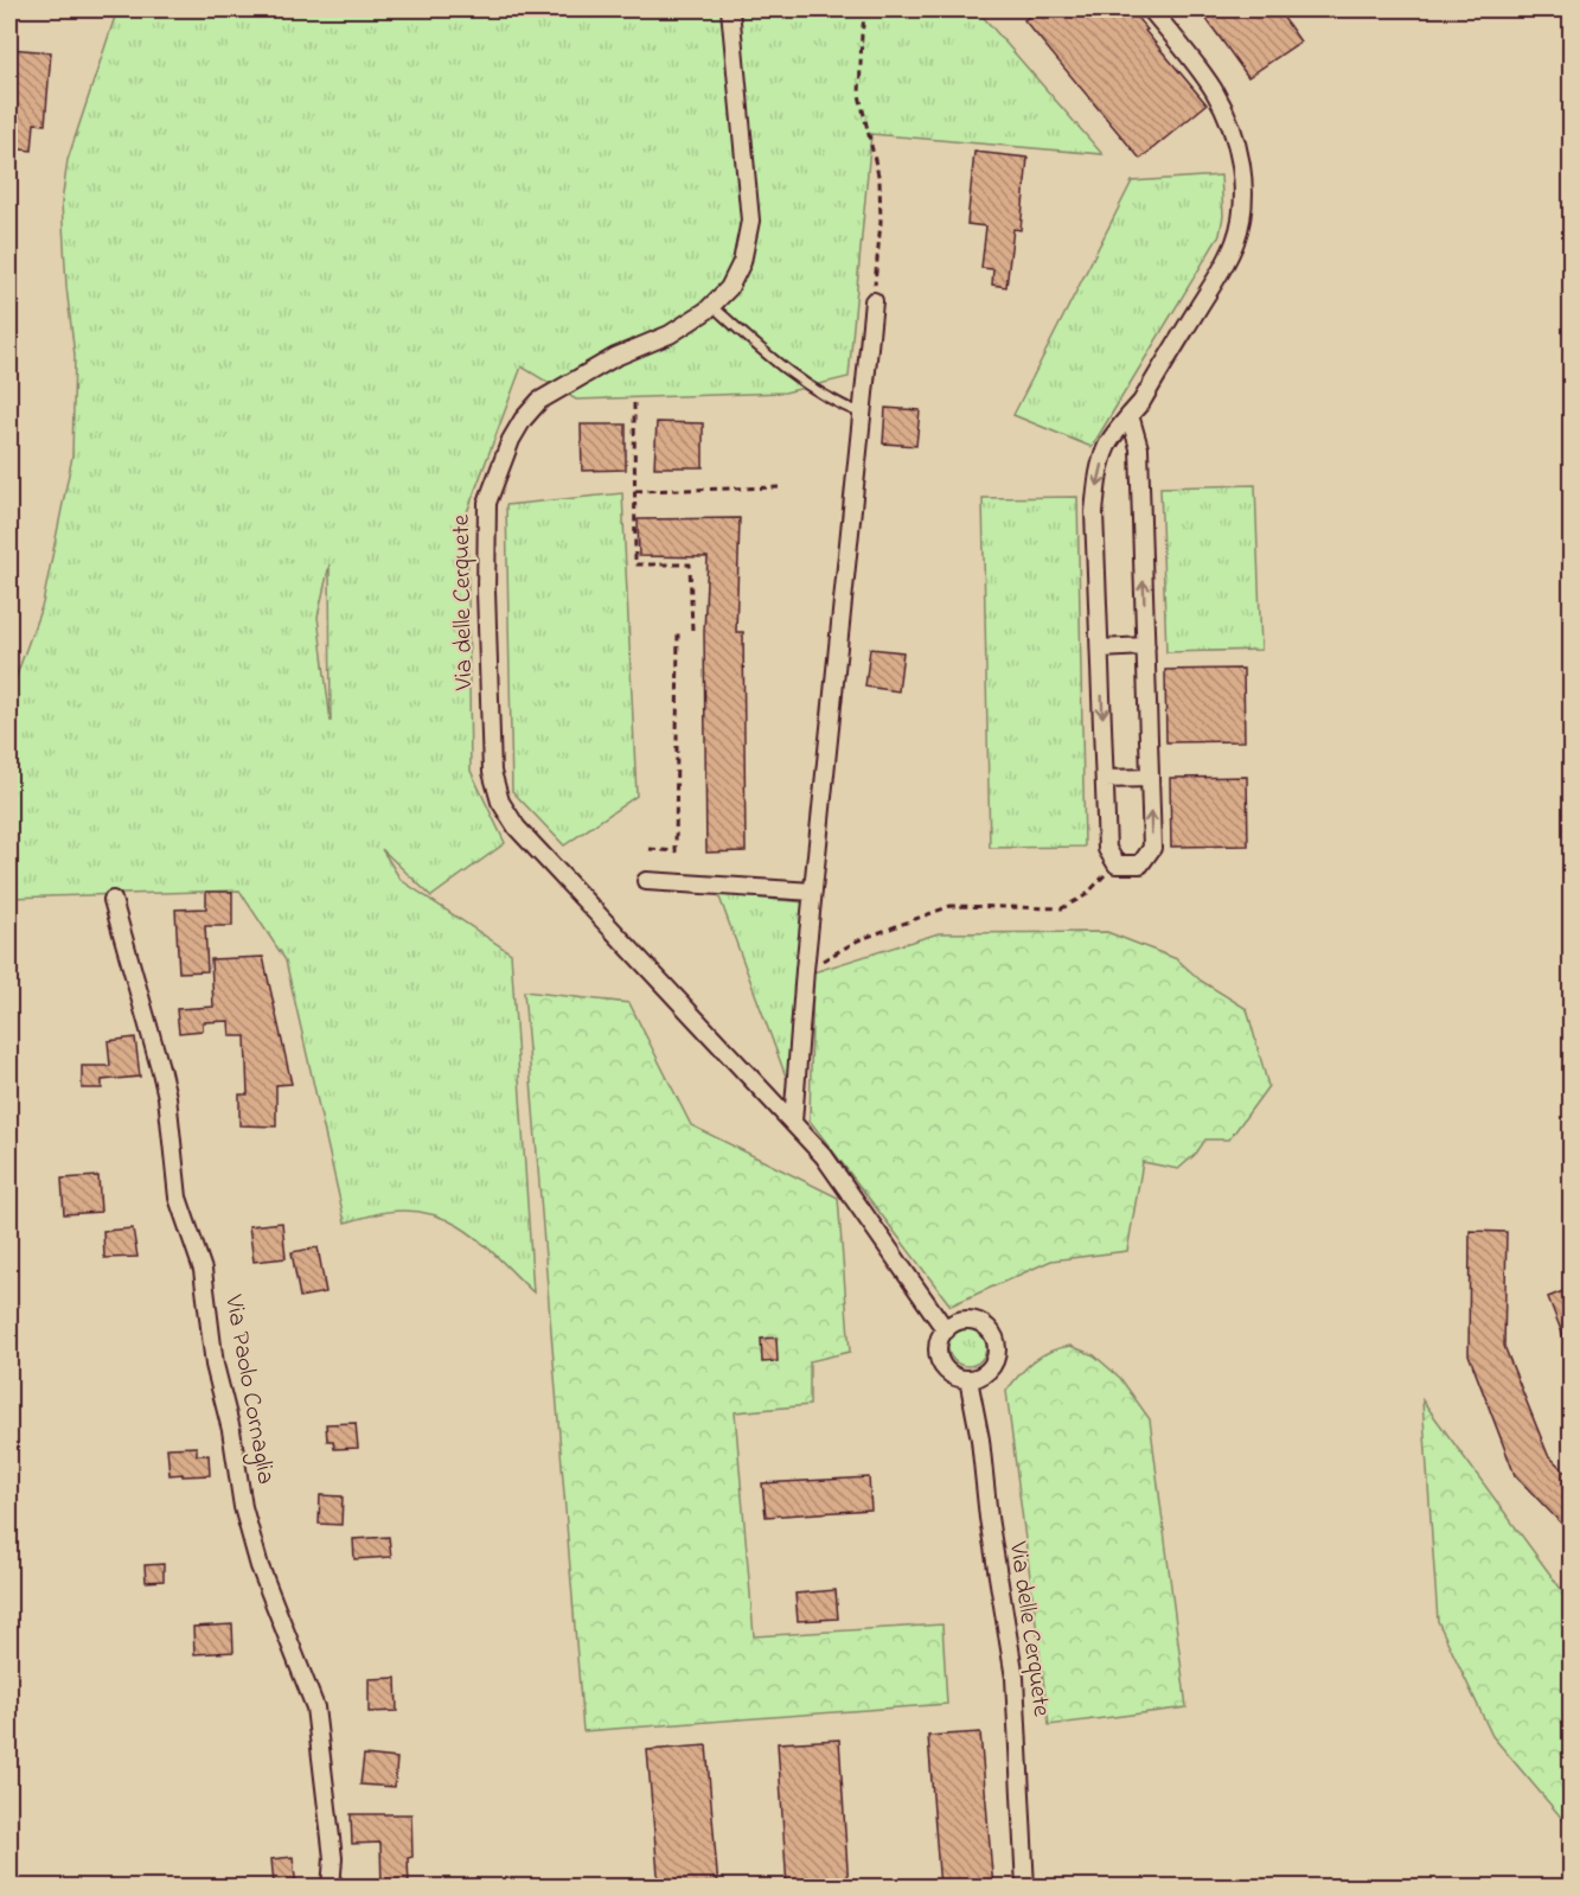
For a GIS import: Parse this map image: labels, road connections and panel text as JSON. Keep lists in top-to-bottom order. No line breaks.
{"streets":{"street":["Via delle Cerquete","Via Paolo Cornaglia"]}}
